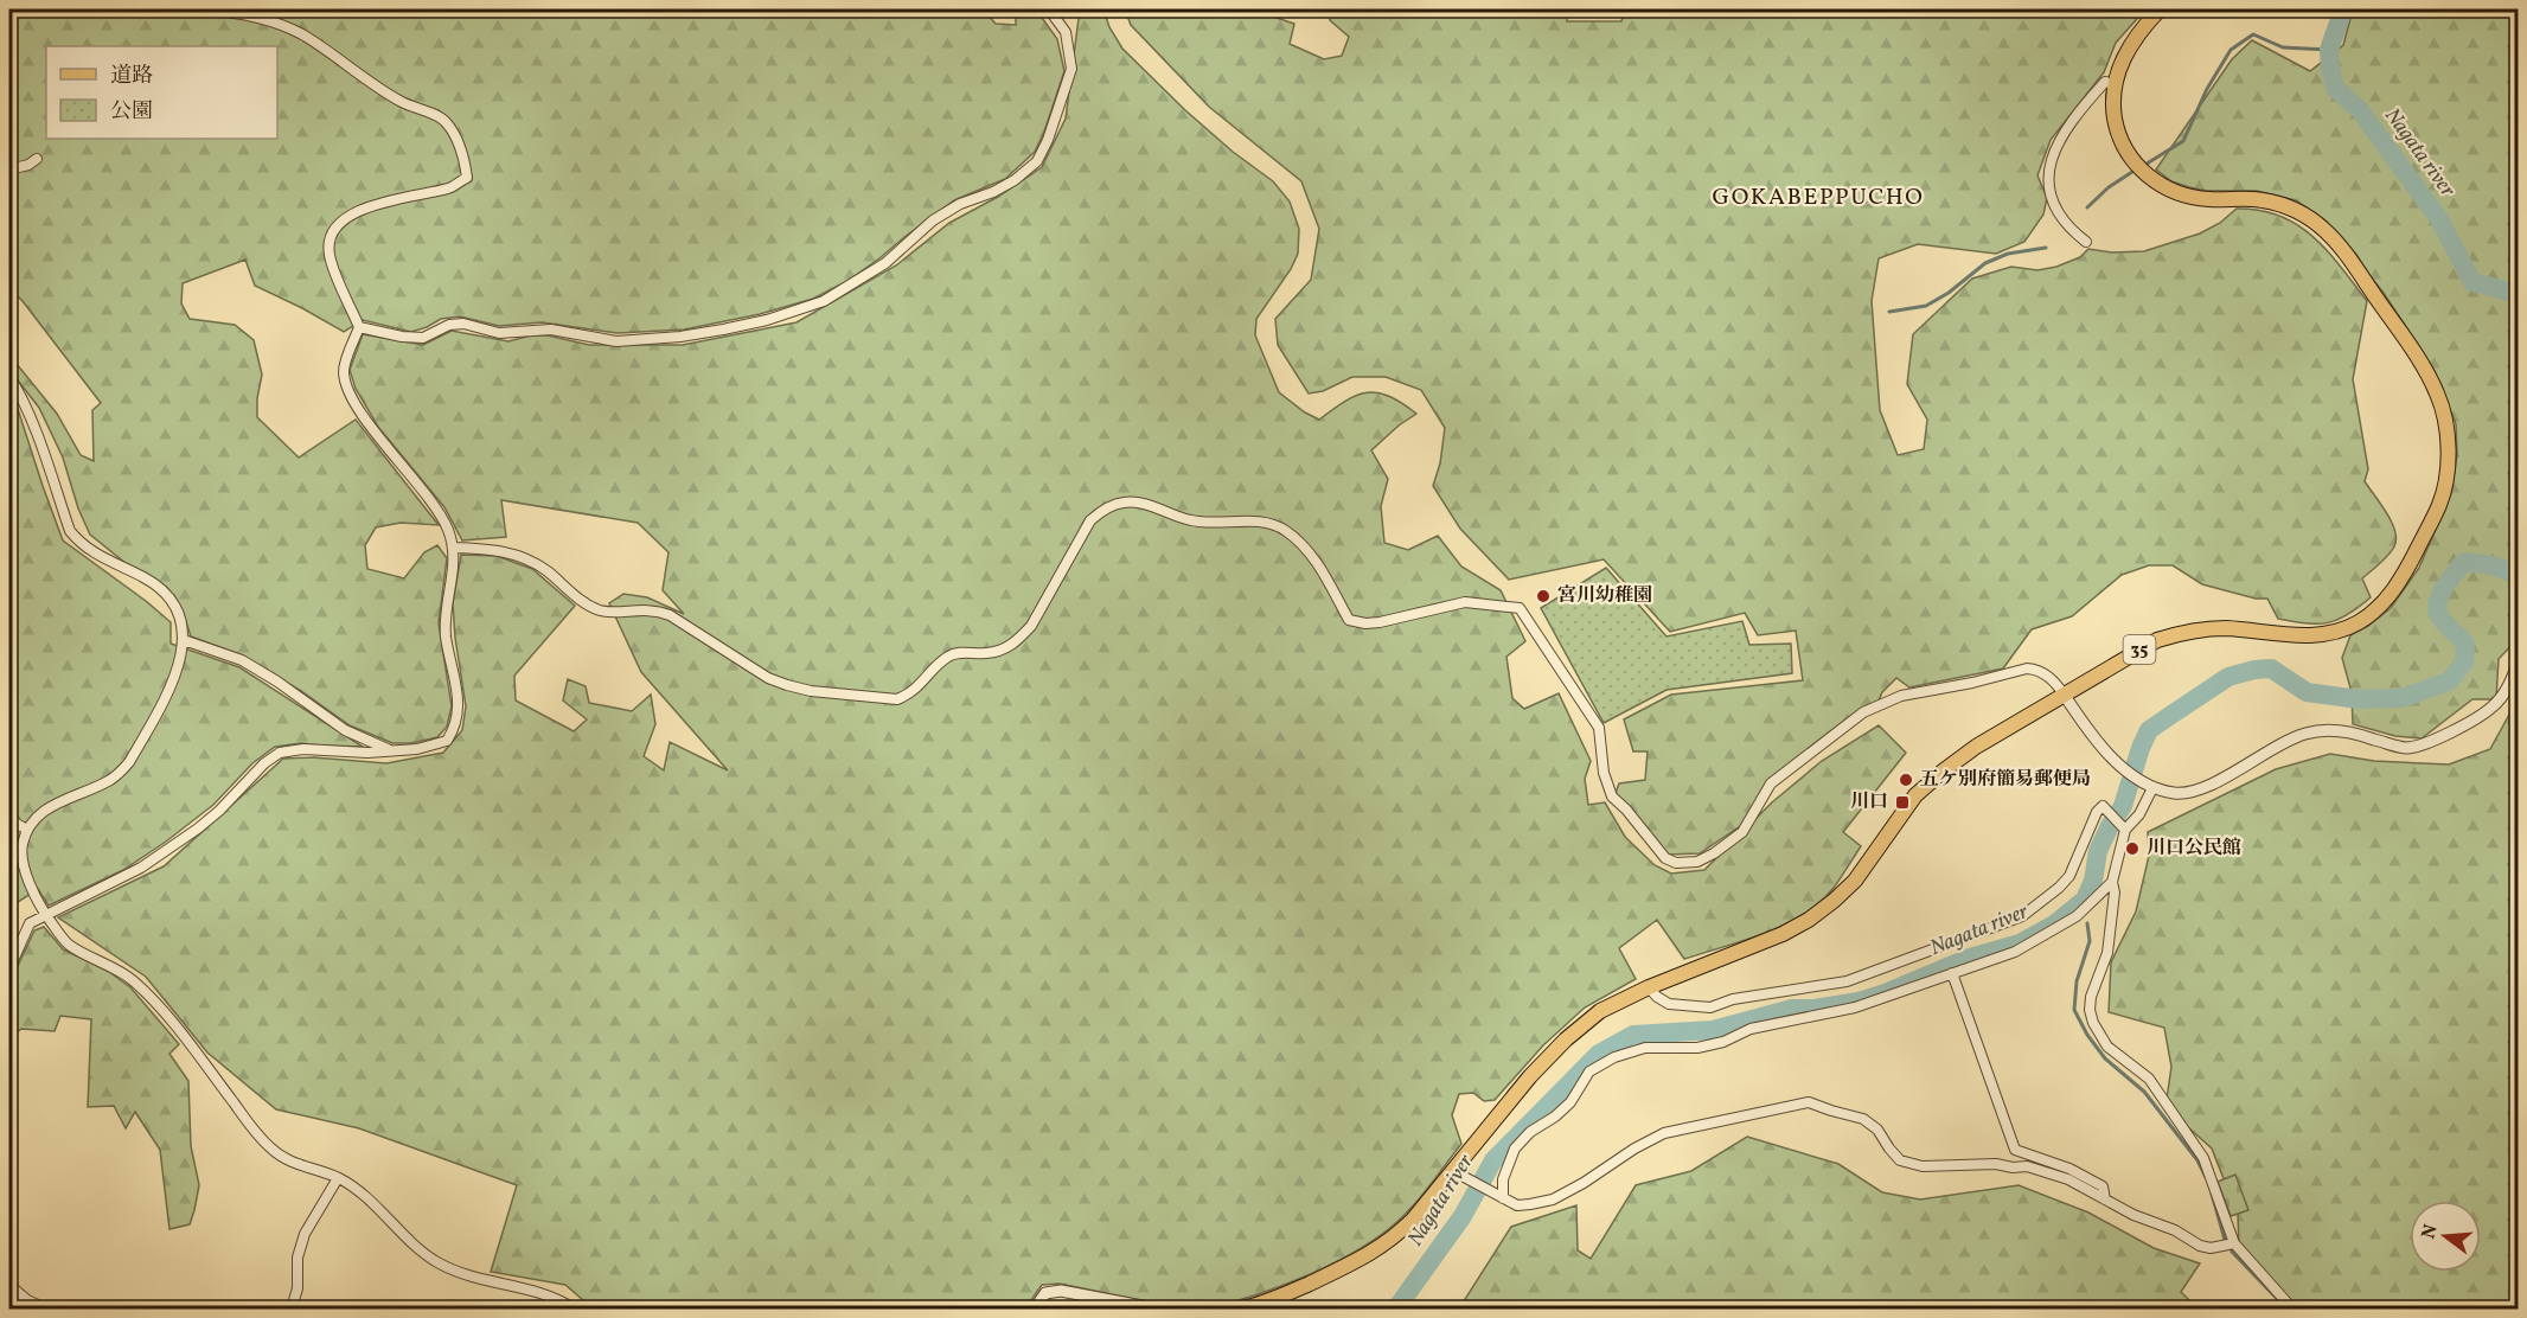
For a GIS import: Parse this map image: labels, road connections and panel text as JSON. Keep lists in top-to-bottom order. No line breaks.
{"streets":{"main road":["35"]},"districts":["GOKABEPPUCHO"],"water":["Nagata river"],"places":{"other":["宮川幼稚園","五ケ別府簡易郵便局","川口公民館"],"transit":["川口"]},"legend":["道路","公園"],"north":"left"}
